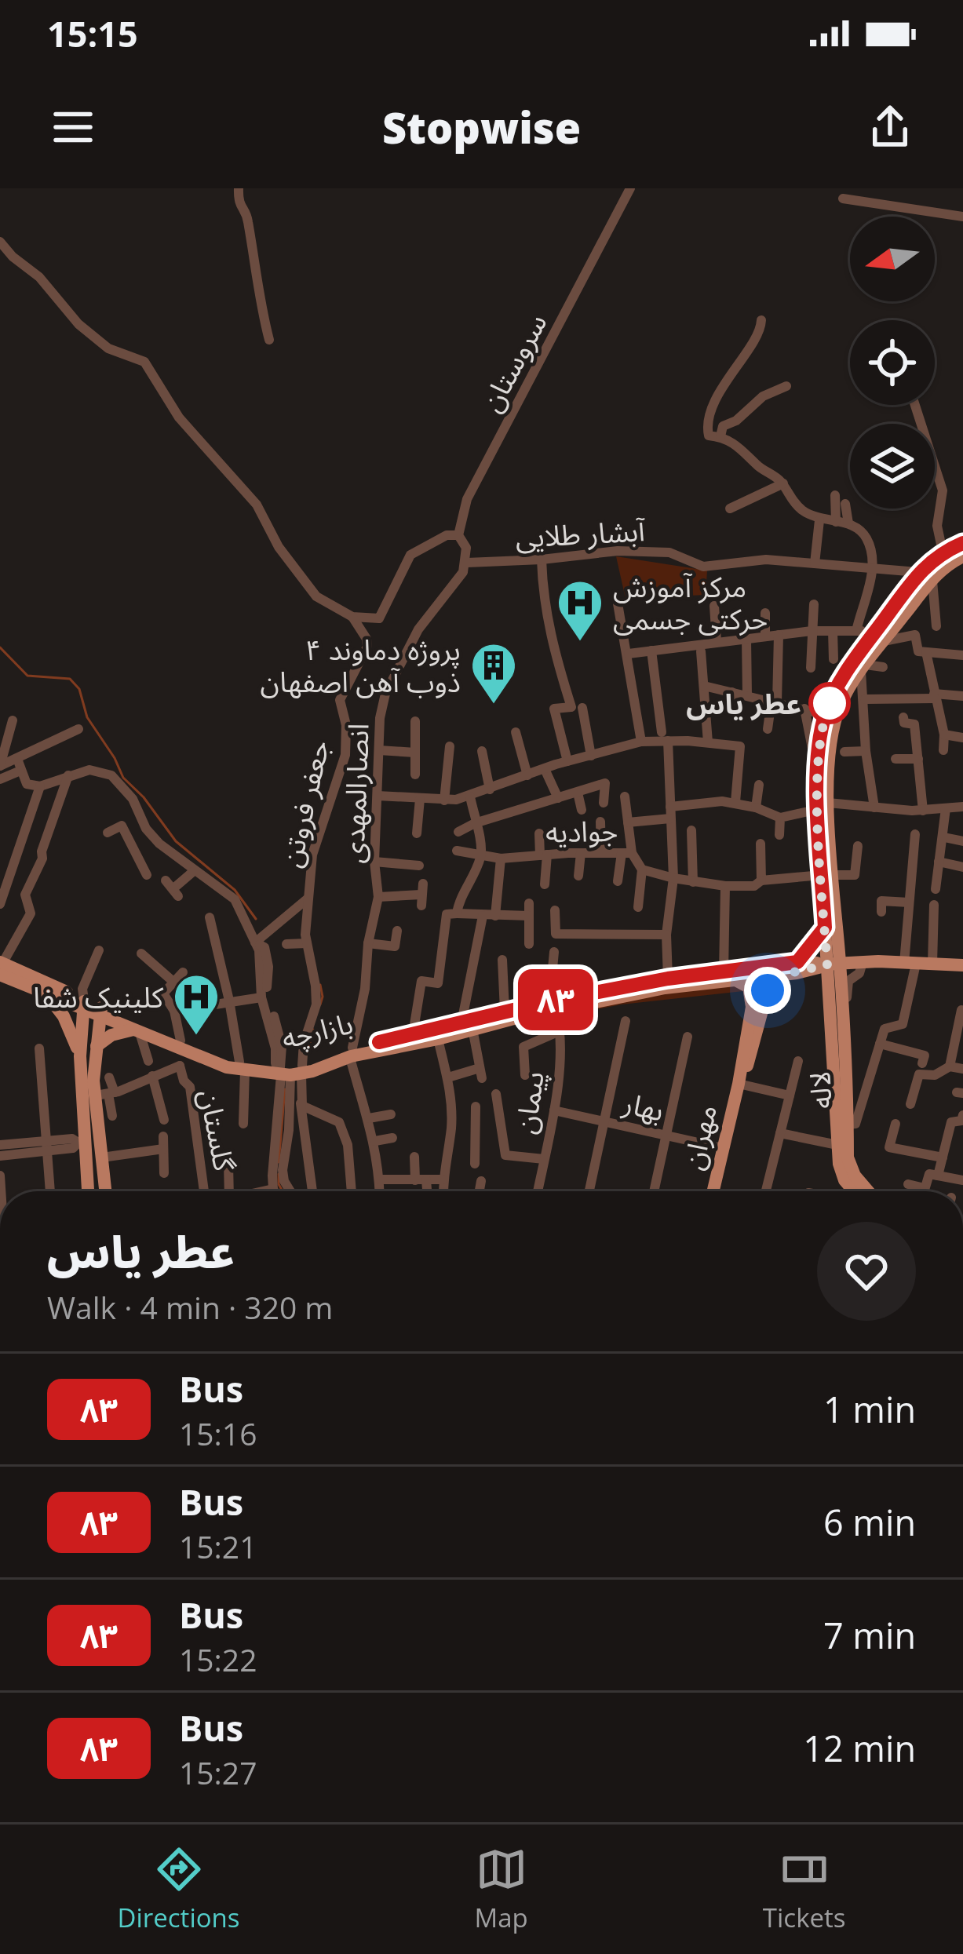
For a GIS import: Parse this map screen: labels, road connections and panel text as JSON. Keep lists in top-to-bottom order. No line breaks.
{"streets":{"main road":["بازارچه","لاله","مهران"],"street":["سروستان","آبشار طلایی","انصارالمهدی","جعفر فروتن","جوادیه","پیمان","بهار","گلستان"]},"crossings":[["آبشار طلایی","انصارالمهدی"],["انصارالمهدی","بازارچه"],["جعفر فروتن","بازارچه"],["بازارچه","لاله"],["بازارچه","پیمان"],["پیمان","بهار"],["بهار","مهران"]],"places":{"hospital":["مرکز آموزش حرکتی جسمی","کلینیک شفا"],"other":["عطر یاس"],"building":["پروژه دماوند ۴ ذوب آهن اصفهان"]},"lines":["bus line ۸۳"],"north":"left","page":{"status":"15:15","header":"Stopwise","on_map":"۸۳","heading":["عطر یاس","Walk · 4 min · 320 m"],"list":[{"mark":"۸۳","name":"Bus","note":"15:16","value":"1 min"},{"mark":"۸۳","name":"Bus","note":"15:21","value":"6 min"},{"mark":"۸۳","name":"Bus","note":"15:22","value":"7 min"},{"mark":"۸۳","name":"Bus","note":"15:27","value":"12 min"}],"tabs":["Directions","Map","Tickets"]}}
